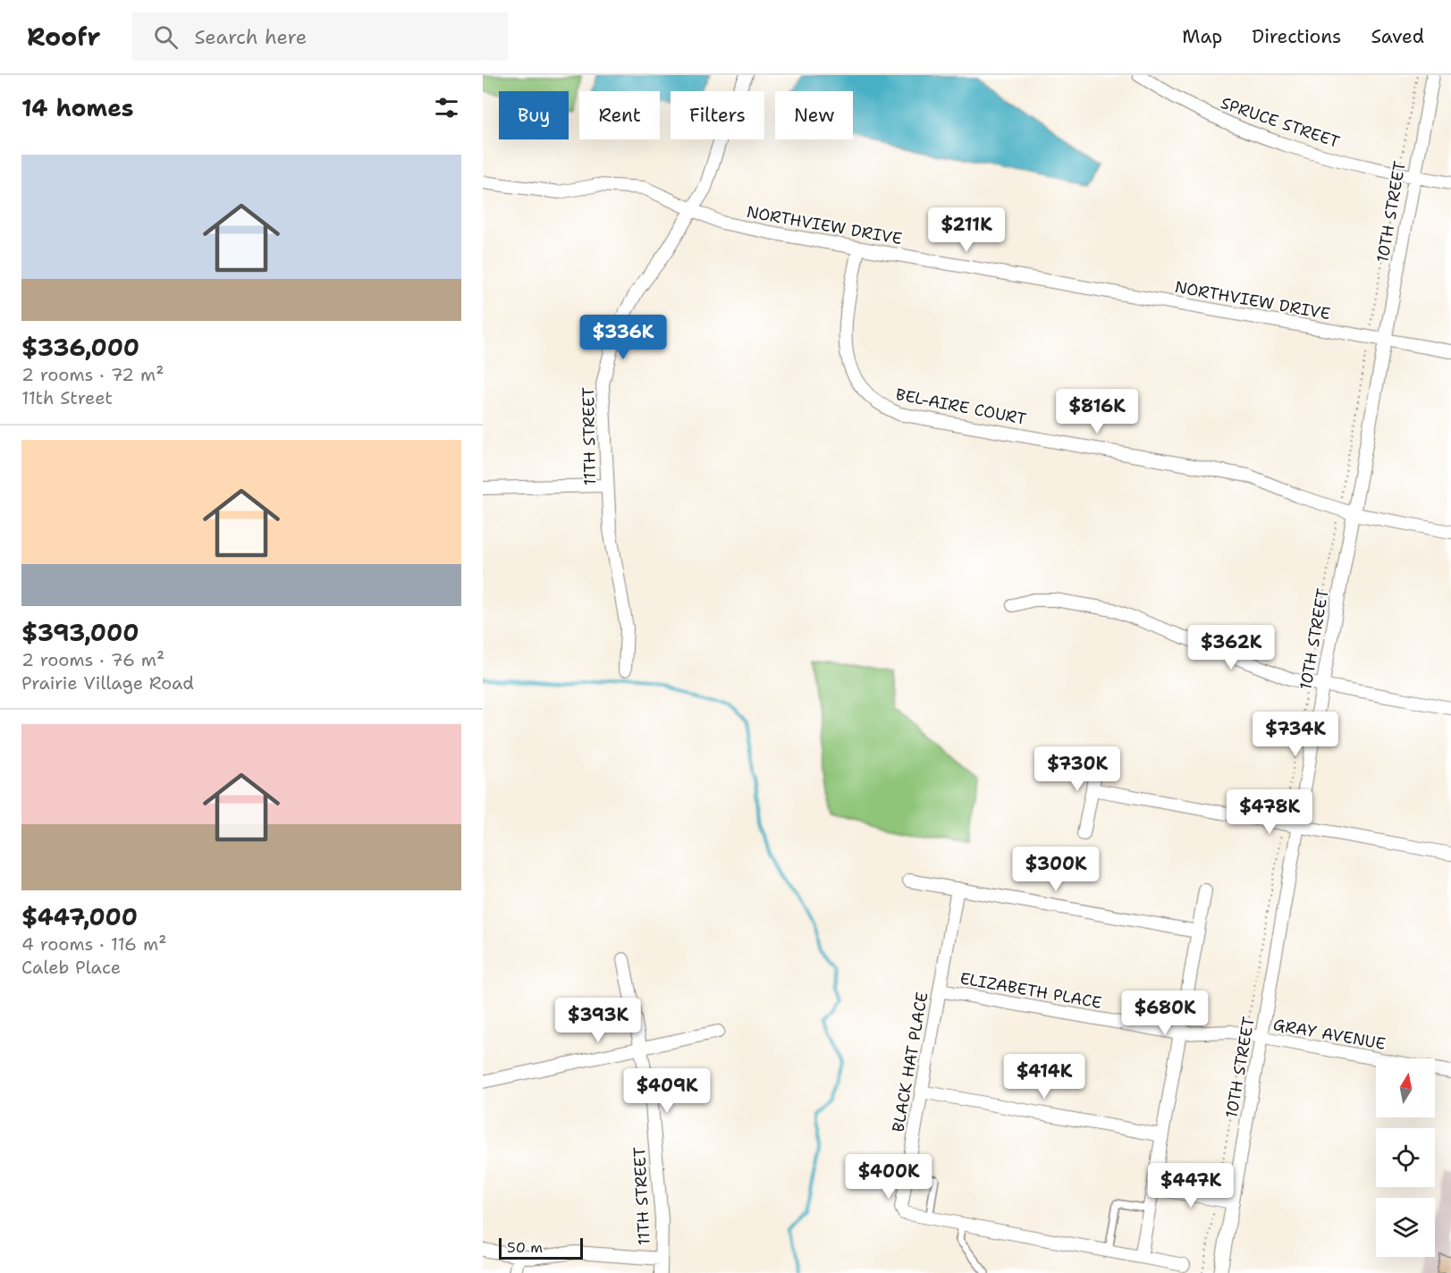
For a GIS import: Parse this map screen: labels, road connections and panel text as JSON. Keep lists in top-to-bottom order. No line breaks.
{"streets":{"street":["SPRUCE STREET","10TH STREET","NORTHVIEW DRIVE","BEL-AIRE COURT","11TH STREET","ELIZABETH PLACE","GRAY AVENUE","BLACK HAT PLACE"]},"crossings":[["SPRUCE STREET","10TH STREET"],["10TH STREET","NORTHVIEW DRIVE"],["10TH STREET","BEL-AIRE COURT"],["10TH STREET","GRAY AVENUE"],["NORTHVIEW DRIVE","BEL-AIRE COURT"],["NORTHVIEW DRIVE","11TH STREET"],["ELIZABETH PLACE","GRAY AVENUE"],["ELIZABETH PLACE","BLACK HAT PLACE"]],"scale_bar":"50 m","north":"top","page":{"header":"Roofr","search":"Search here","nav":["Map","Directions","Saved"],"heading":"14 homes","chip":["Buy","Rent","Filters","New"],"list":[{"name":"$336,000","note":"2 rooms · 72 m² · 11th Street"},{"name":"$393,000","note":"2 rooms · 76 m² · Prairie Village Road"},{"name":"$447,000","note":"4 rooms · 116 m² · Caleb Place"}],"price":["$211K","$336K","$816K","$362K","$734K","$730K","$478K","$300K","$680K","$393K","$414K","$409K","$400K","$447K"],"scale":"50 m"}}
